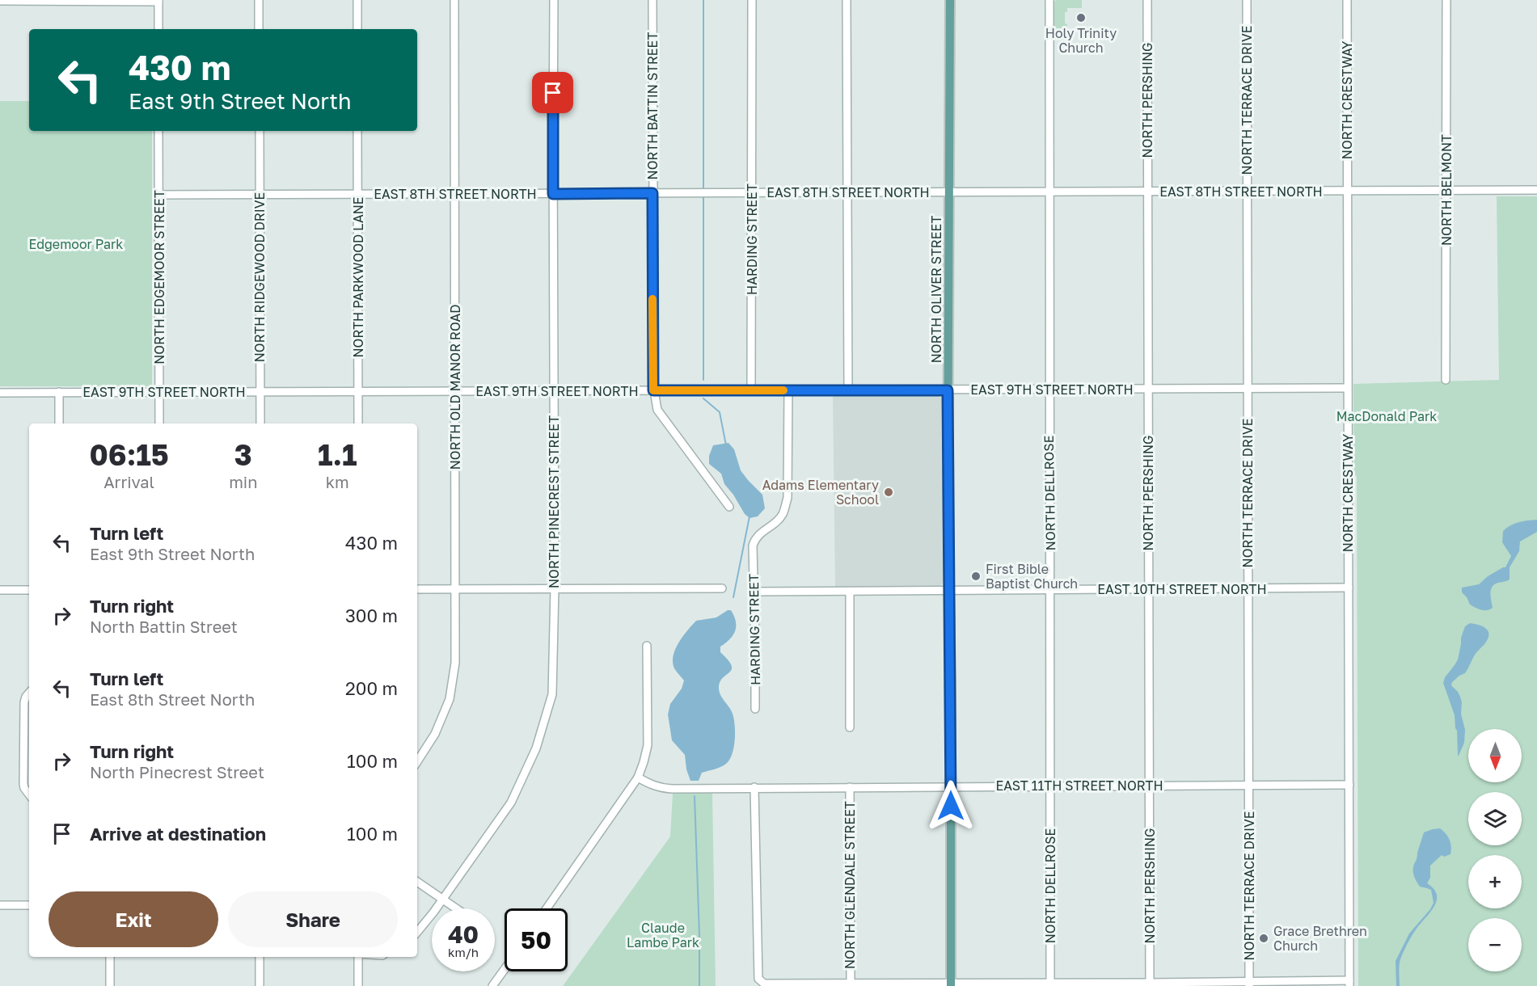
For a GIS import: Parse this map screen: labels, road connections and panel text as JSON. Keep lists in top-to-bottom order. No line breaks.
{"streets":{"main road":["NORTH OLIVER STREET"],"street":["NORTH PERSHING","NORTH TERRACE DRIVE","NORTH CRESTWAY","NORTH BATTIN STREET","NORTH BELMONT","EAST 8TH STREET NORTH","HARDING STREET","NORTH EDGEMOOR STREET","NORTH RIDGEWOOD DRIVE","NORTH PARKWOOD LANE","NORTH OLD MANOR ROAD","EAST 9TH STREET NORTH","NORTH DELLROSE","NORTH PINECREST STREET","EAST 10TH STREET NORTH","EAST 11TH STREET NORTH","NORTH GLENDALE STREET"]},"crossings":[["NORTH PERSHING","EAST 8TH STREET NORTH"],["NORTH PERSHING","EAST 9TH STREET NORTH"],["NORTH PERSHING","EAST 10TH STREET NORTH"],["NORTH PERSHING","EAST 11TH STREET NORTH"],["NORTH TERRACE DRIVE","EAST 8TH STREET NORTH"],["NORTH TERRACE DRIVE","EAST 9TH STREET NORTH"],["NORTH TERRACE DRIVE","EAST 10TH STREET NORTH"],["NORTH TERRACE DRIVE","EAST 11TH STREET NORTH"],["NORTH CRESTWAY","EAST 8TH STREET NORTH"],["NORTH CRESTWAY","EAST 9TH STREET NORTH"],["NORTH CRESTWAY","EAST 10TH STREET NORTH"],["NORTH CRESTWAY","EAST 11TH STREET NORTH"],["NORTH BATTIN STREET","EAST 8TH STREET NORTH"],["NORTH BATTIN STREET","EAST 9TH STREET NORTH"],["NORTH BELMONT","EAST 8TH STREET NORTH"],["EAST 8TH STREET NORTH","HARDING STREET"],["EAST 8TH STREET NORTH","NORTH EDGEMOOR STREET"],["EAST 8TH STREET NORTH","NORTH RIDGEWOOD DRIVE"],["EAST 8TH STREET NORTH","NORTH PARKWOOD LANE"],["EAST 8TH STREET NORTH","NORTH OLIVER STREET"],["EAST 8TH STREET NORTH","NORTH OLD MANOR ROAD"],["EAST 8TH STREET NORTH","NORTH DELLROSE"],["EAST 8TH STREET NORTH","NORTH PINECREST STREET"],["HARDING STREET","EAST 9TH STREET NORTH"],["HARDING STREET","EAST 10TH STREET NORTH"],["NORTH EDGEMOOR STREET","EAST 9TH STREET NORTH"],["NORTH RIDGEWOOD DRIVE","EAST 9TH STREET NORTH"],["NORTH PARKWOOD LANE","EAST 9TH STREET NORTH"],["NORTH OLIVER STREET","EAST 9TH STREET NORTH"],["NORTH OLIVER STREET","EAST 10TH STREET NORTH"],["NORTH OLIVER STREET","EAST 11TH STREET NORTH"],["NORTH OLD MANOR ROAD","EAST 9TH STREET NORTH"],["EAST 9TH STREET NORTH","NORTH DELLROSE"],["EAST 9TH STREET NORTH","NORTH PINECREST STREET"],["NORTH DELLROSE","EAST 10TH STREET NORTH"],["NORTH DELLROSE","EAST 11TH STREET NORTH"],["EAST 11TH STREET NORTH","NORTH GLENDALE STREET"]],"parks":["Edgemoor Park","MacDonald Park","Claude Lambe Park"],"places":["Holy Trinity Church","Adams Elementary School","First Bible Baptist Church","Grace Brethren Church"],"north":"bottom","page":{"turn":["430 m","East 9th Street North"],"eta":["06:15","Arrival","3","min","1.1","km"],"list":[{"name":"Turn left","note":"East 9th Street North","value":"430 m"},{"name":"Turn right","note":"North Battin Street","value":"300 m"},{"name":"Turn left","note":"East 8th Street North","value":"200 m"},{"name":"Turn right","note":"North Pinecrest Street","value":"100 m"},{"name":"Arrive at destination","value":"100 m"}],"map_buttons":["+","−"],"buttons":["Exit","Share"],"speed":"40 km/h","limit":"50"}}
